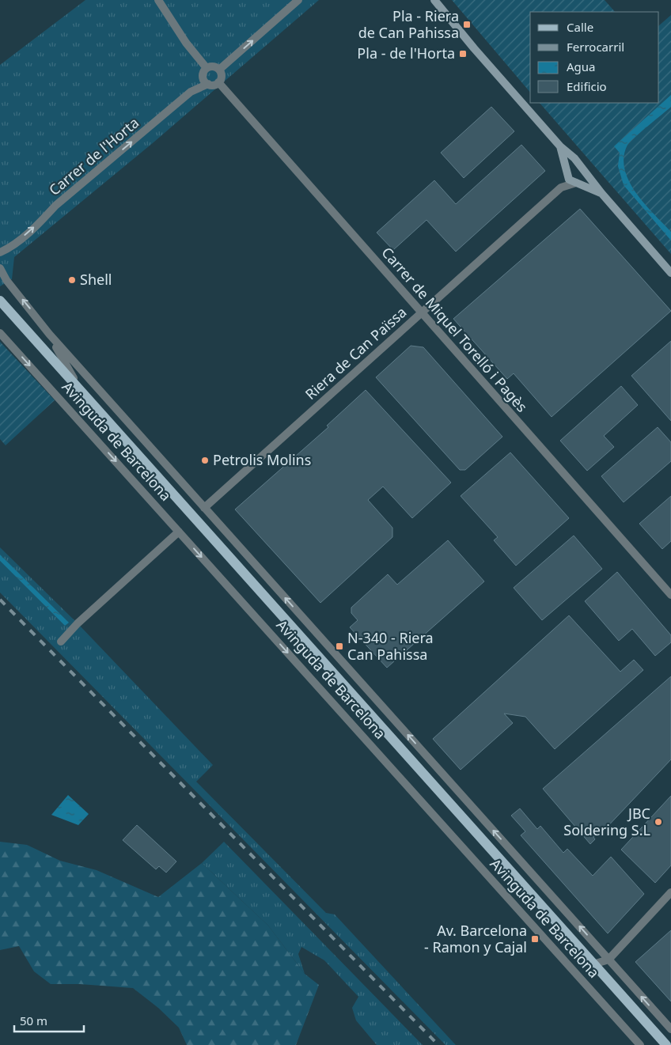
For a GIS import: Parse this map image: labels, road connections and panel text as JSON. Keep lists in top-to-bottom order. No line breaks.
{"streets":{"main road":["Avinguda de Barcelona"],"street":["Carrer de l'Horta","Carrer de Miquel Torelló i Pagès","Riera de Can Païssa"]},"crossings":[["Carrer de l'Horta","Carrer de Miquel Torelló i Pagès"],["Carrer de Miquel Torelló i Pagès","Riera de Can Païssa"],["Riera de Can Païssa","Avinguda de Barcelona"]],"one_way":["Carrer de l'Horta"],"places":{"transit":["Pla - Riera de Can Pahissa","Pla - de l'Horta","N-340 - Riera Can Pahissa","Av. Barcelona - Ramon y Cajal"],"other":["Shell","Petrolis Molins","JBC Soldering S.L"]},"legend":["Calle","Ferrocarril","Agua","Edificio"],"scale_bar":"50 m"}
